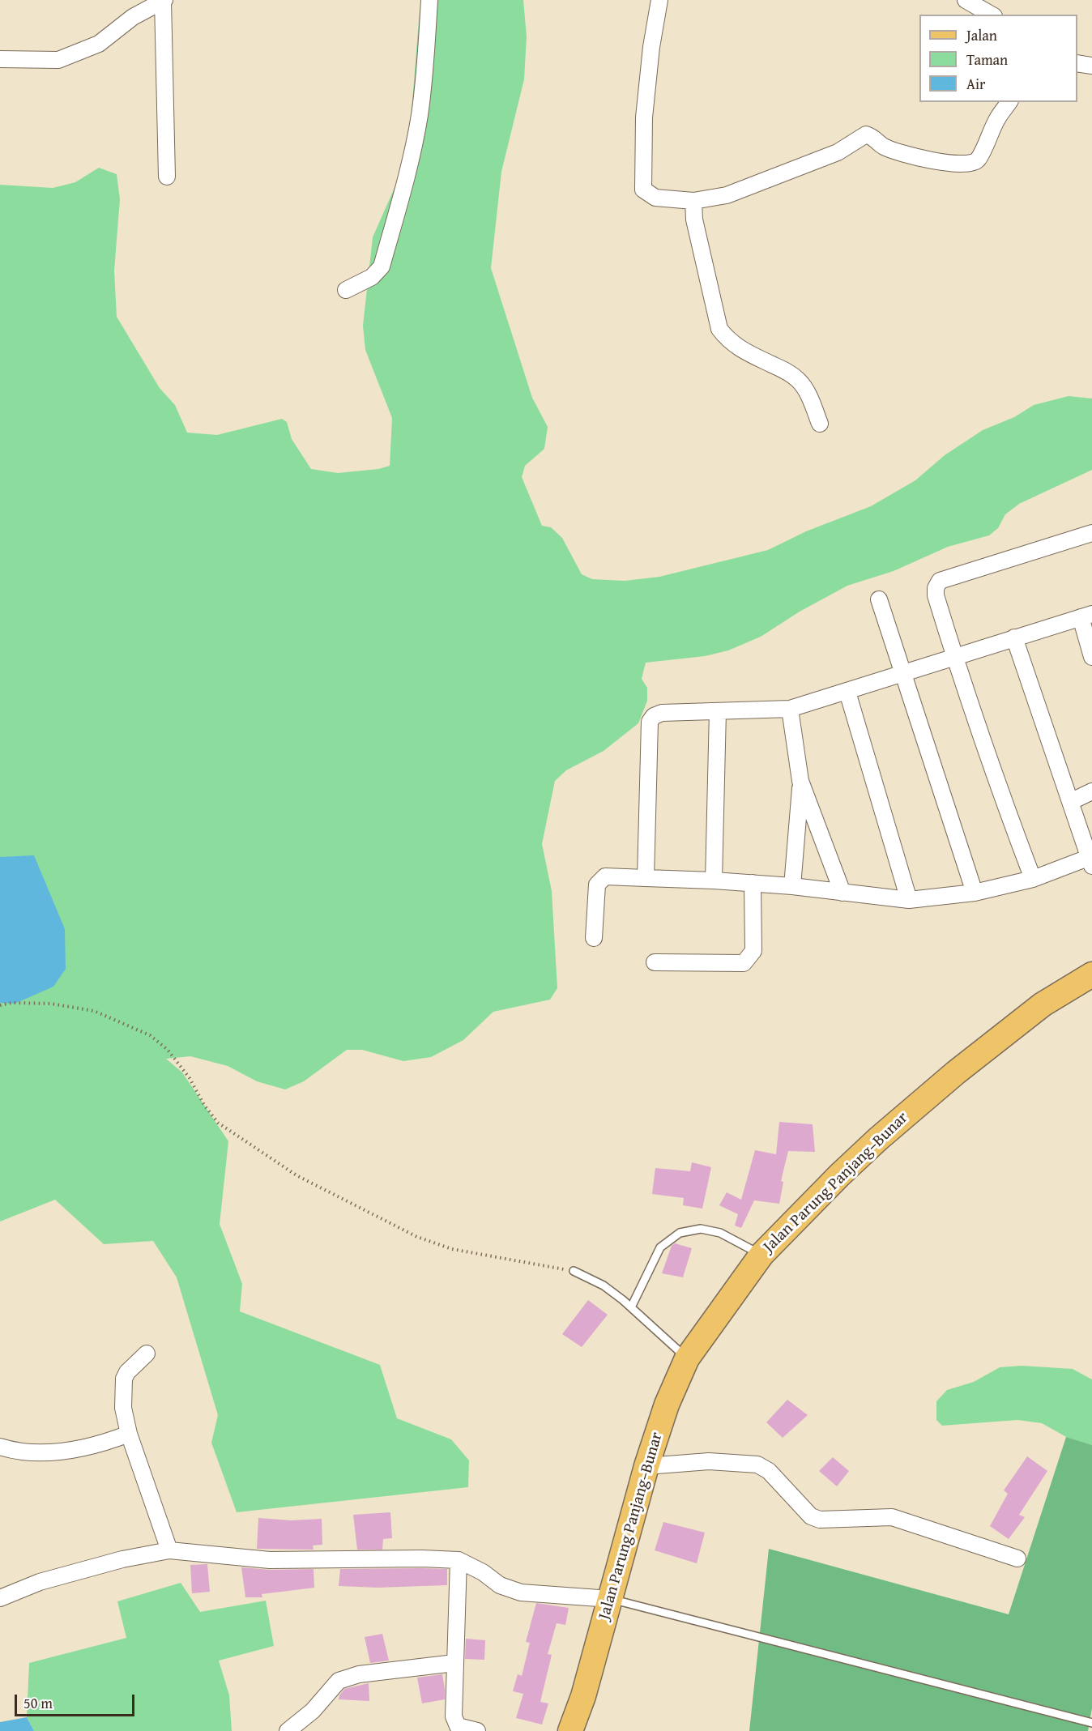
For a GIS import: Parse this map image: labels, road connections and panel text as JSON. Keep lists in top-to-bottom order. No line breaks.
{"streets":{"main road":["Jalan Parung Panjang–Bunar"]},"legend":["Jalan","Taman","Air"],"scale_bar":"50 m"}
